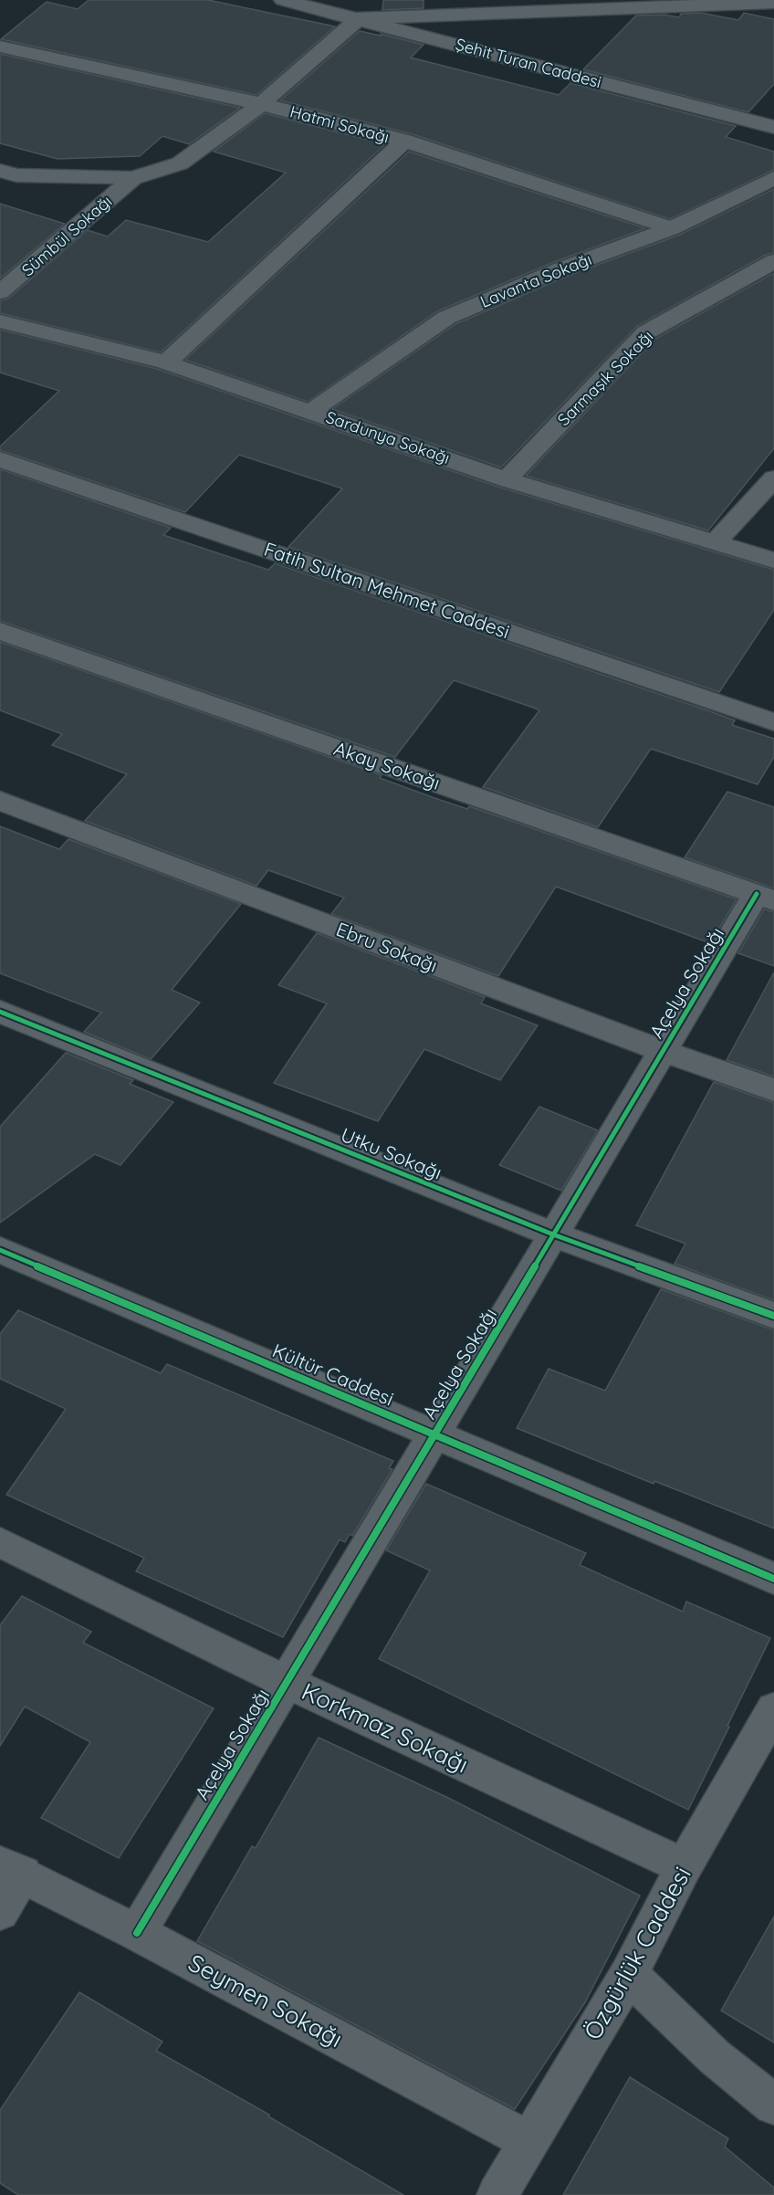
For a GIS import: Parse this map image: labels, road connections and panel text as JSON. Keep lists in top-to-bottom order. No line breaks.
{"streets":{"street":["Şehit Turan Caddesi","Hatmi Sokağı","Sümbül Sokağı","Lavanta Sokağı","Sarmaşık Sokağı","Sardunya Sokağı","Fatih Sultan Mehmet Caddesi","Akay Sokağı","Ebru Sokağı","Açelya Sokağı","Utku Sokağı","Kültür Caddesi","Korkmaz Sokağı","Özgürlük Caddesi","Seymen Sokağı"]},"crossings":[["Hatmi Sokağı","Lavanta Sokağı"],["Lavanta Sokağı","Sardunya Sokağı"],["Sarmaşık Sokağı","Sardunya Sokağı"],["Akay Sokağı","Açelya Sokağı"],["Ebru Sokağı","Açelya Sokağı"],["Açelya Sokağı","Utku Sokağı"],["Açelya Sokağı","Kültür Caddesi"],["Açelya Sokağı","Korkmaz Sokağı"],["Açelya Sokağı","Seymen Sokağı"],["Korkmaz Sokağı","Özgürlük Caddesi"],["Özgürlük Caddesi","Seymen Sokağı"]]}
